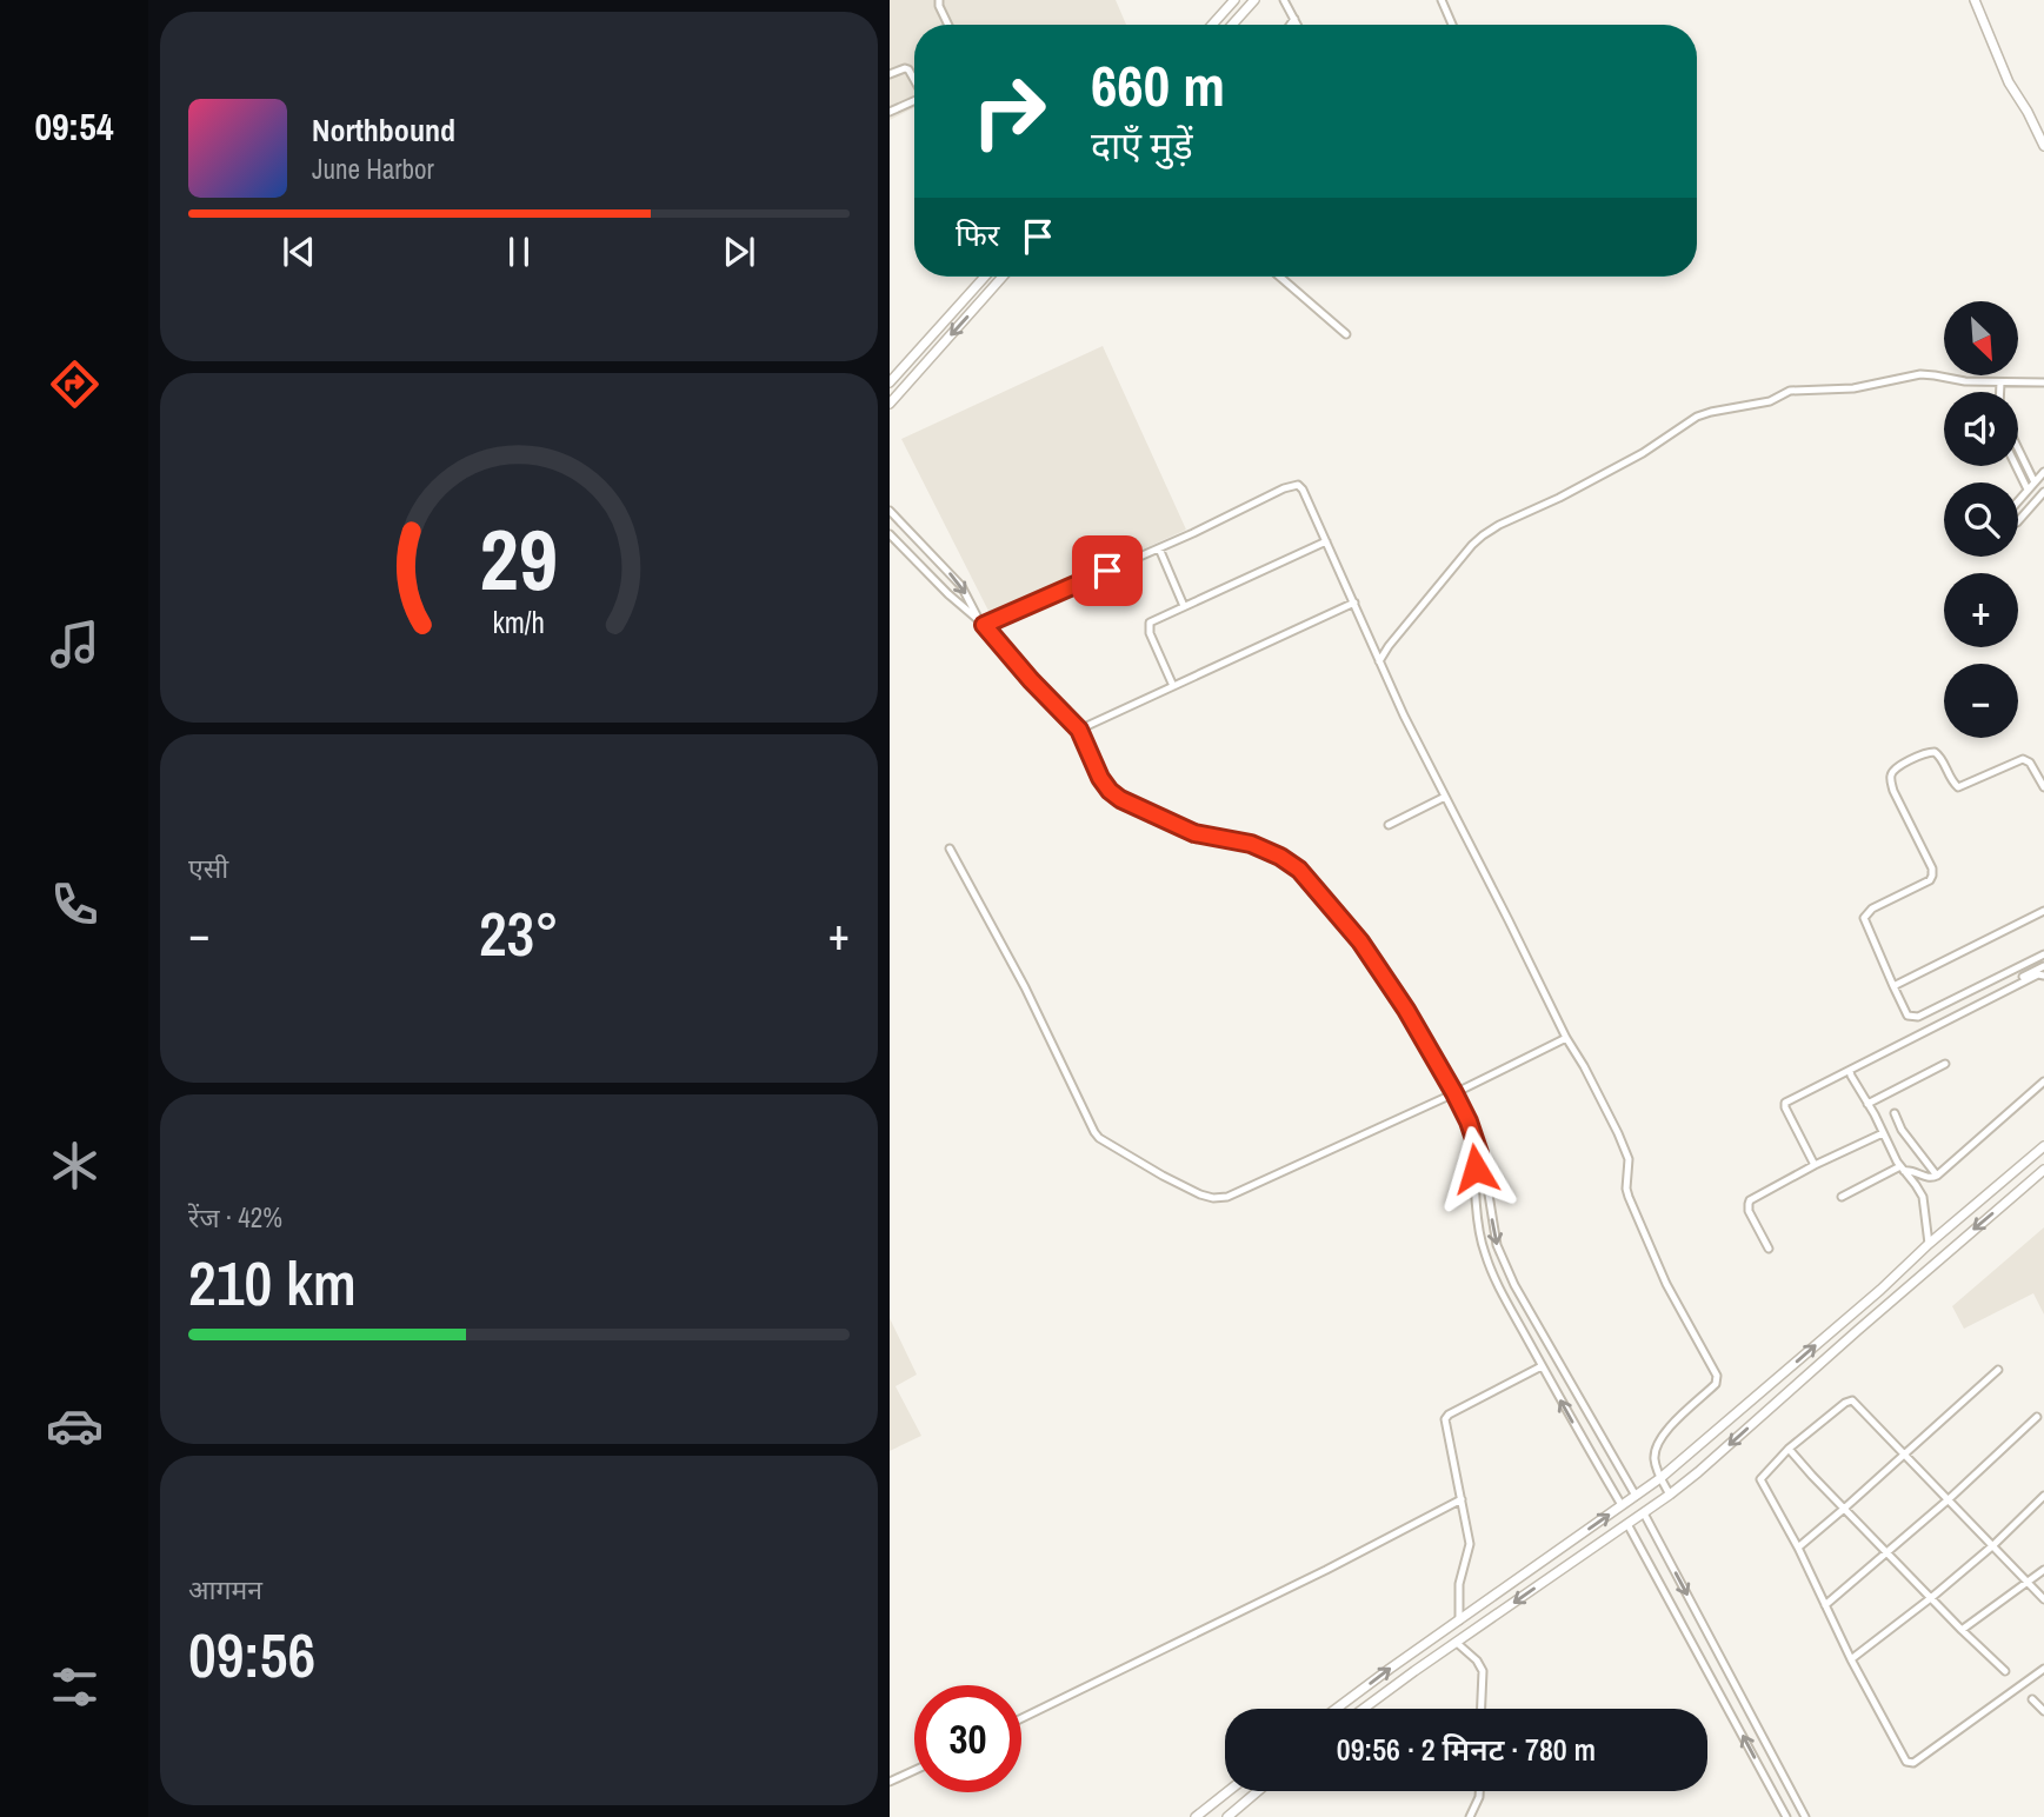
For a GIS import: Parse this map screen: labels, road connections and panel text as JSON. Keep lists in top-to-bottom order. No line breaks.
{"north":"bottom right","page":{"tabs":"09:54","turn":["660 m","दाएँ मुड़ें"],"song":["Northbound","June Harbor"],"then":"फिर","map_buttons":["+","−"],"tile":["एसी",["रेंज · 42%","210 km"],["आगमन","09:56"]],"heat":["−","23°","+"],"limit":"30","trip":"09:56 · 2 मिनट · 780 m","gauge":["29","km/h"]}}
